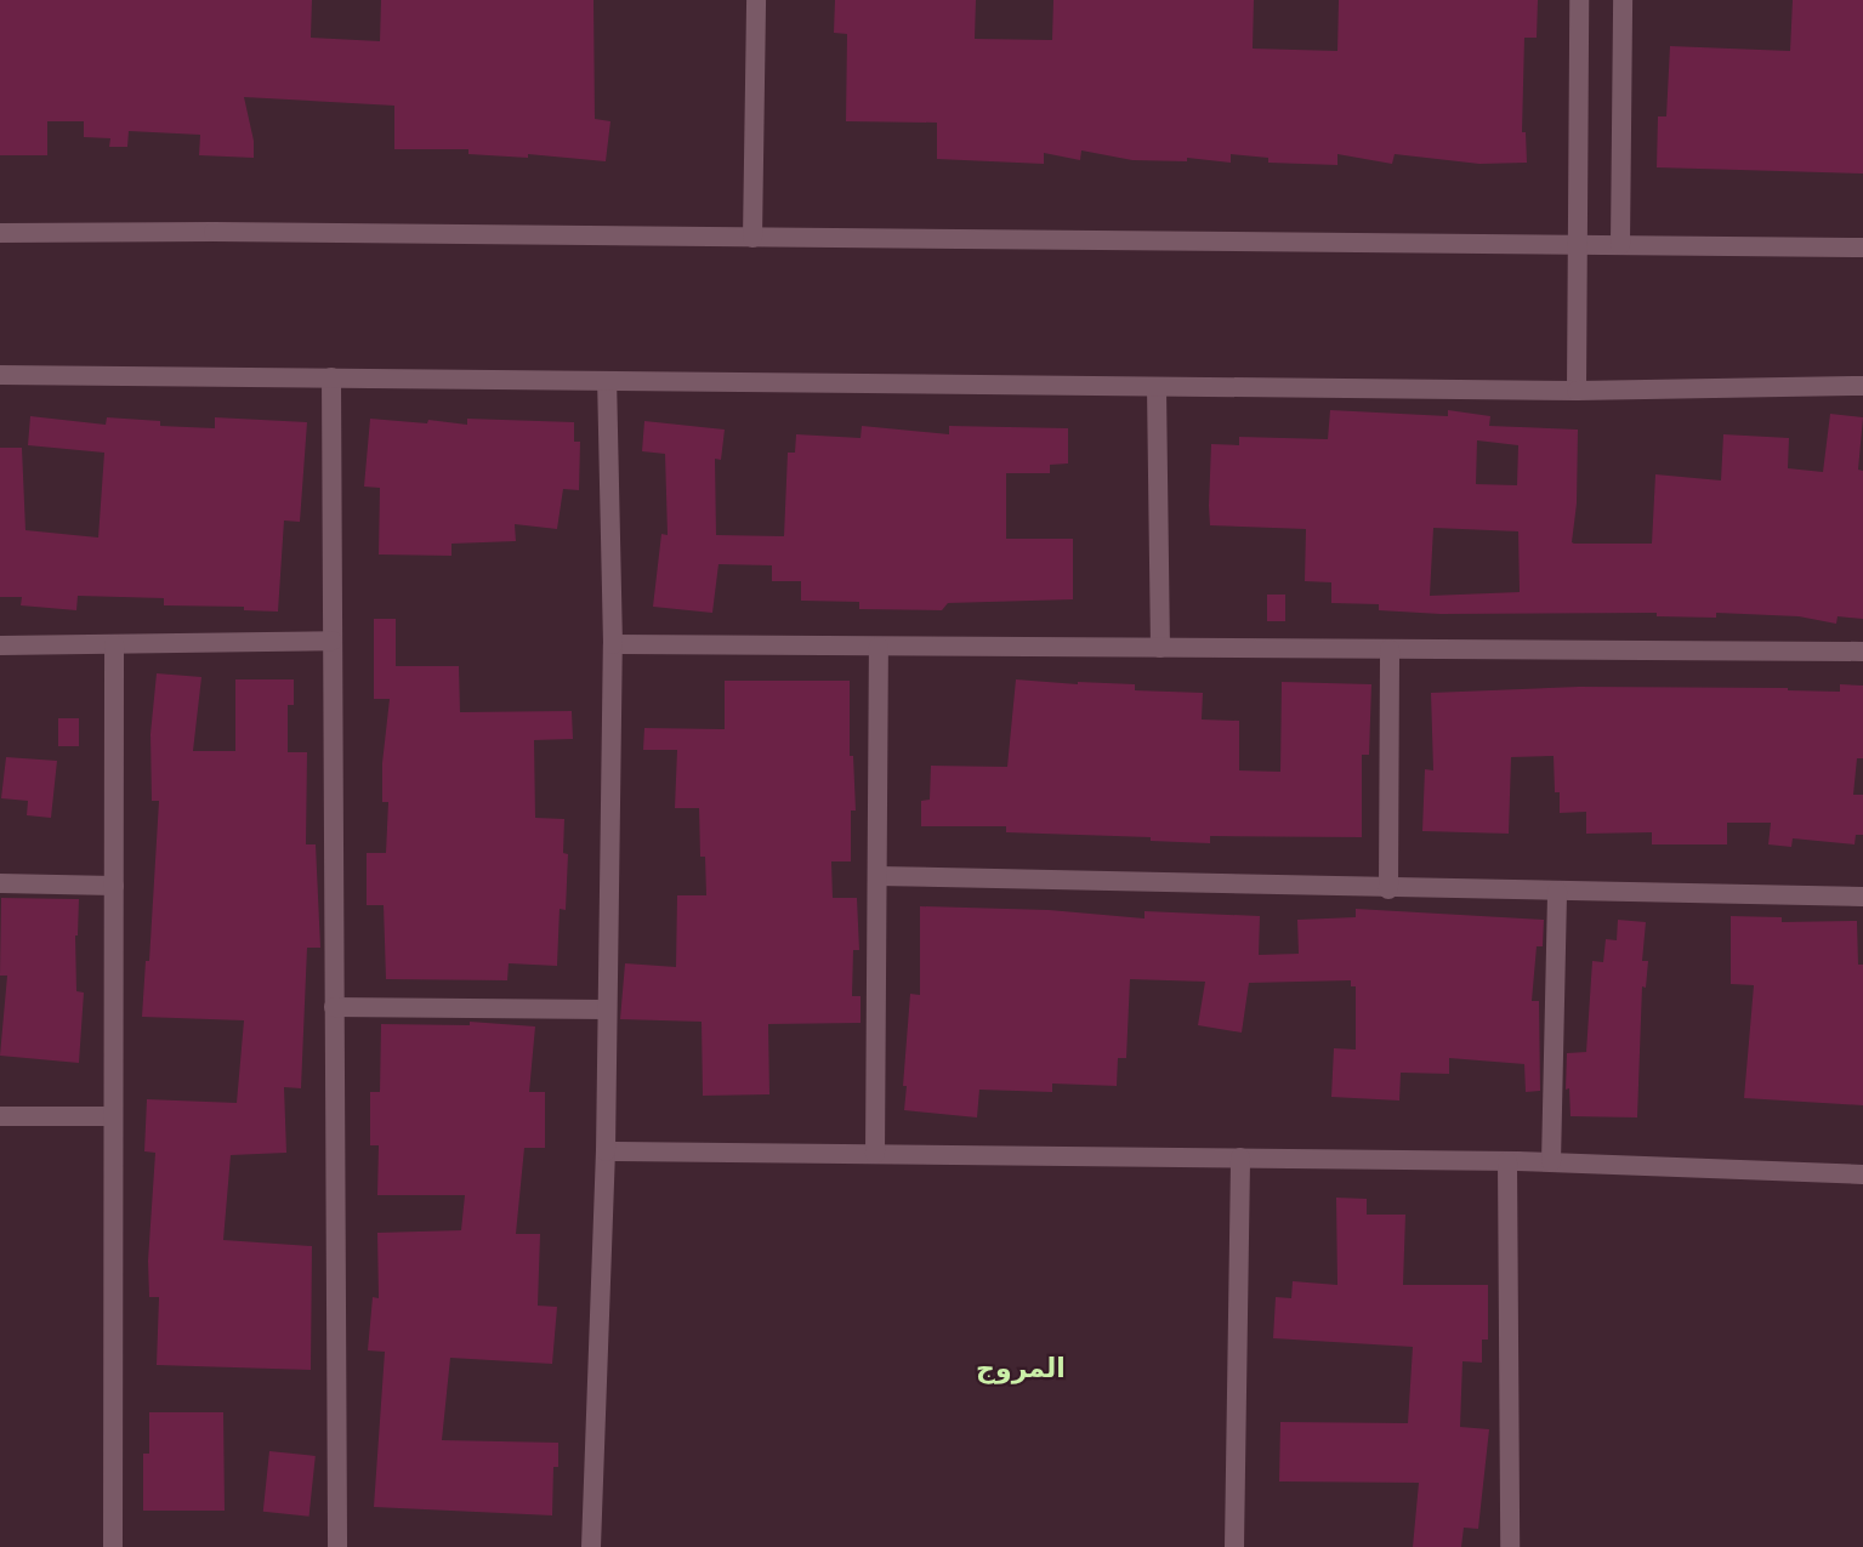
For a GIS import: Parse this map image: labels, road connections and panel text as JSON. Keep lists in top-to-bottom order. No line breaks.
{"districts":["المروج"]}
